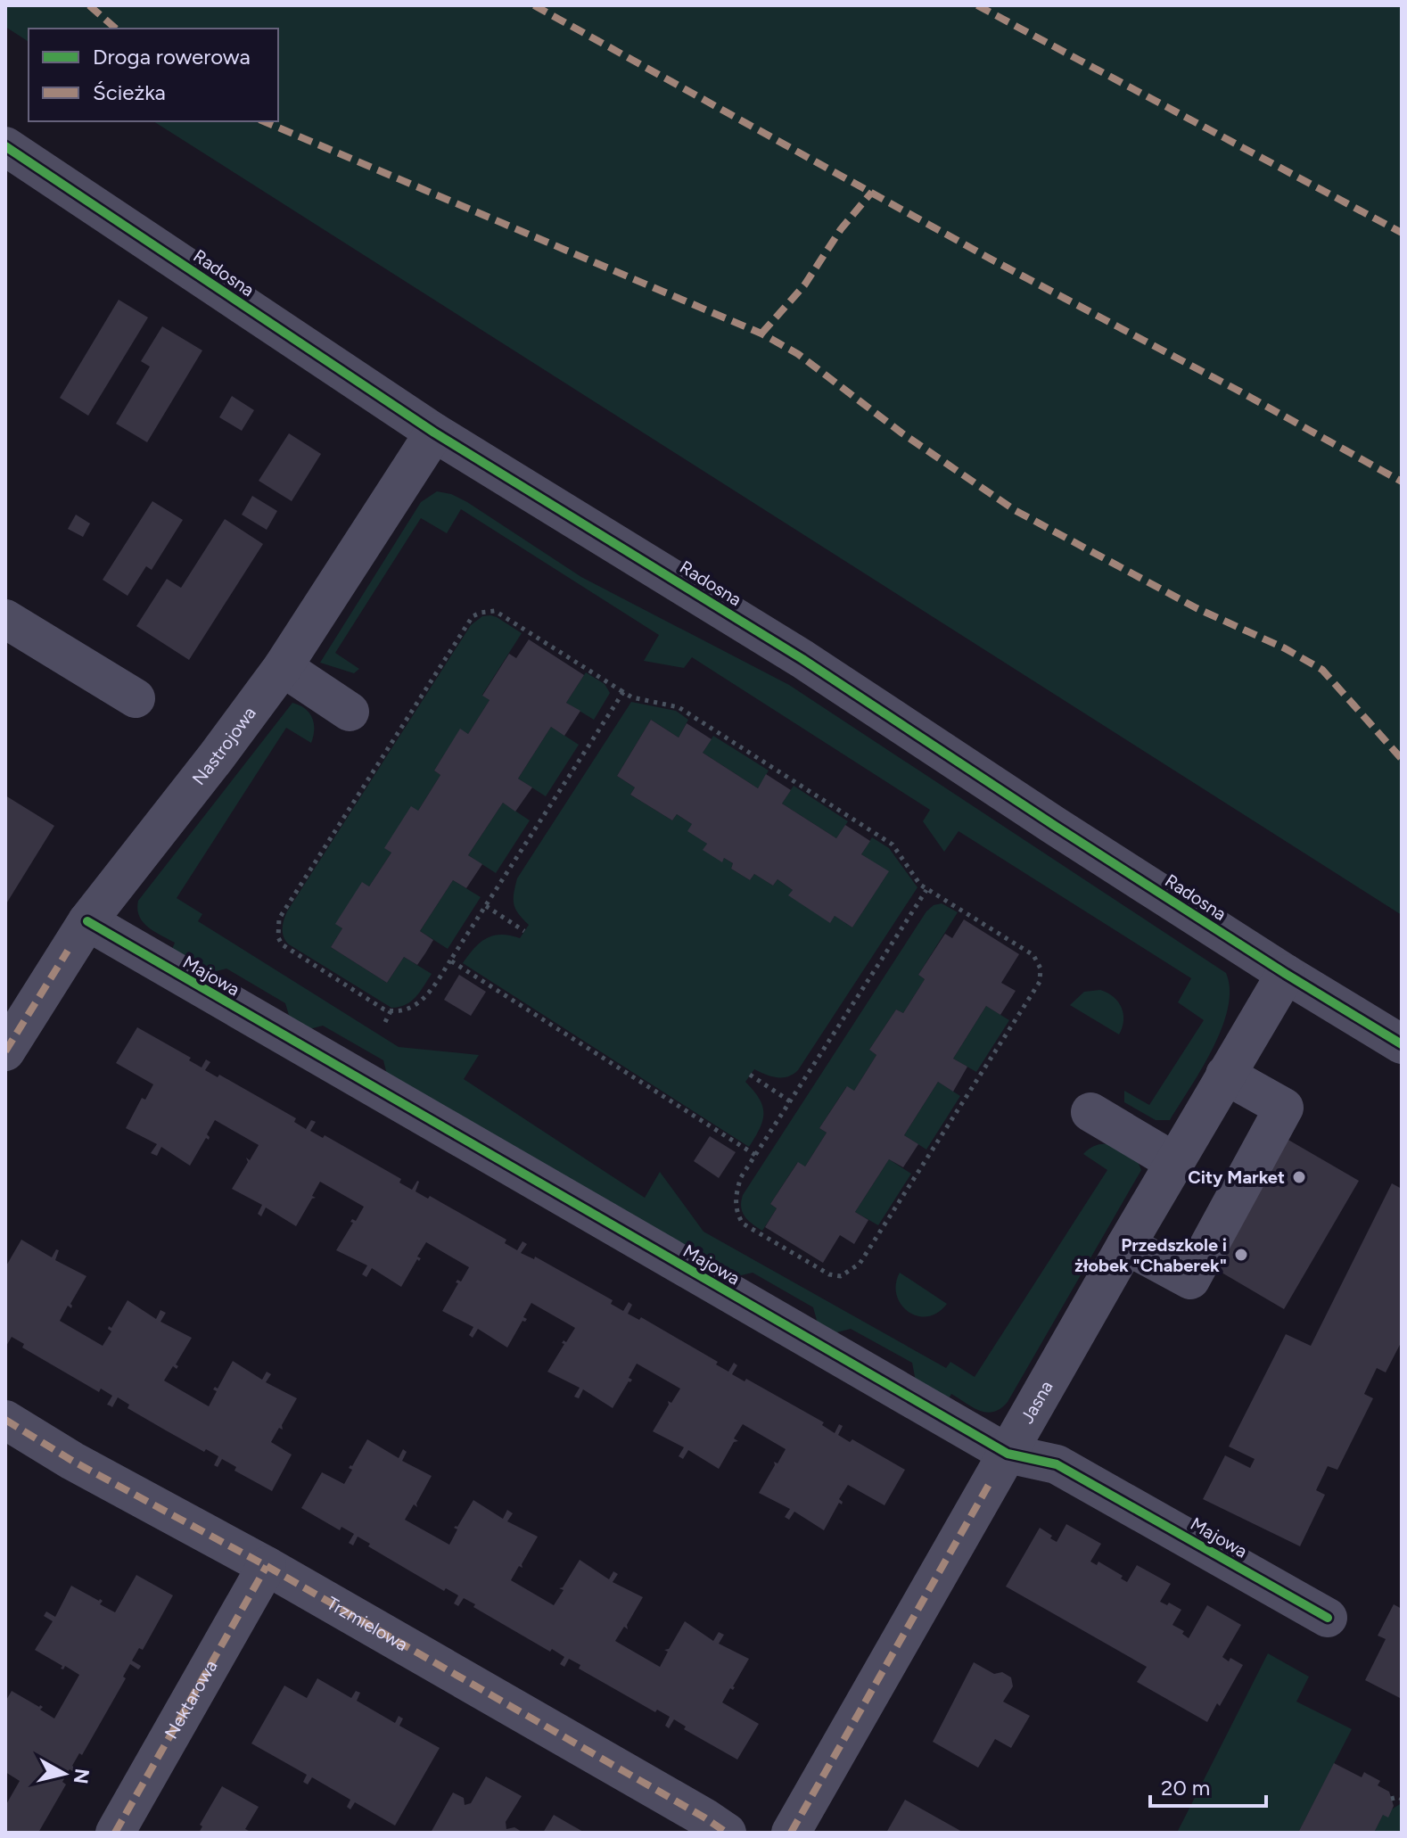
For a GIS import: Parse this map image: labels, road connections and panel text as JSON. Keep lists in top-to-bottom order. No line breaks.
{"streets":{"street":["Radosna","Nastrojowa","Majowa","Jasna","Trzmielowa","Nektarowa"]},"crossings":[["Radosna","Nastrojowa"],["Radosna","Jasna"],["Nastrojowa","Majowa"],["Majowa","Jasna"],["Trzmielowa","Nektarowa"]],"places":["City Market","Przedszkole i żłobek \"Chaberek\""],"legend":["Droga rowerowa","Ścieżka"],"scale_bar":"20 m","north":"right"}
